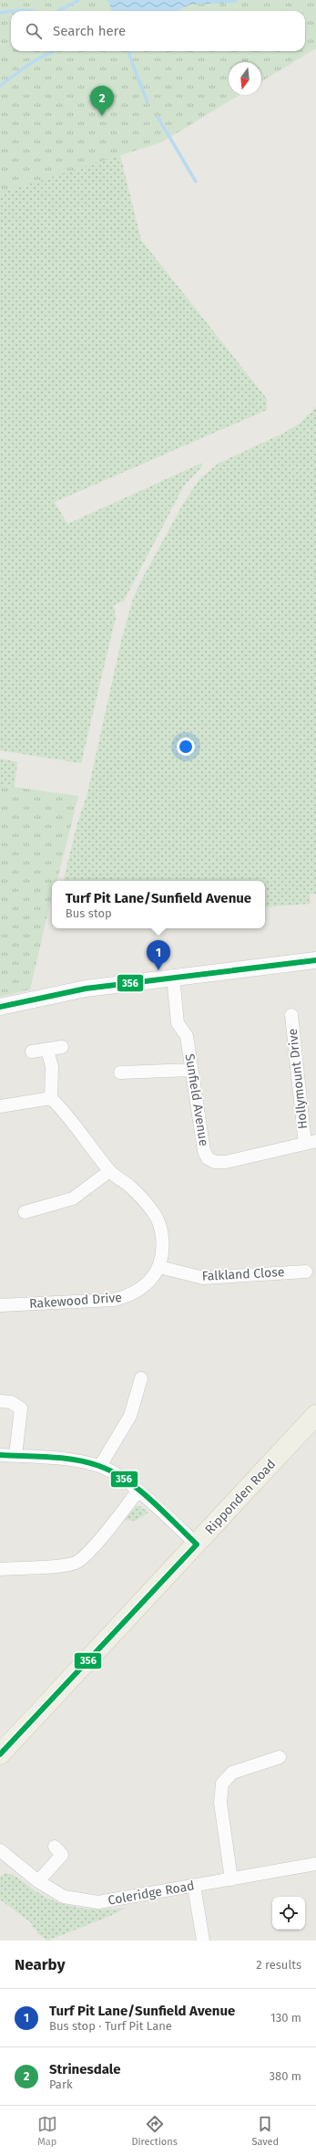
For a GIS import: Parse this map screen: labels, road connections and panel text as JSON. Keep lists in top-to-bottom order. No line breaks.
{"streets":{"main road":["Ripponden Road"],"street":["Hollymount Drive","Sunfield Avenue","Falkland Close","Rakewood Drive","Coleridge Road"]},"crossings":[["Hollymount Drive","Sunfield Avenue"],["Falkland Close","Rakewood Drive"]],"lines":["transit line 356"],"north":"bottom","page":{"search":"Search here","pins":["2","1"],"popup":["Turf Pit Lane/Sunfield Avenue","Bus stop"],"heading":["Nearby","2 results"],"list":[{"mark":"1","name":"Turf Pit Lane/Sunfield Avenue","note":"Bus stop · Turf Pit Lane","value":"130 m"},{"mark":"2","name":"Strinesdale","note":"Park","value":"380 m"}],"nav":["Map","Directions","Saved"]}}
